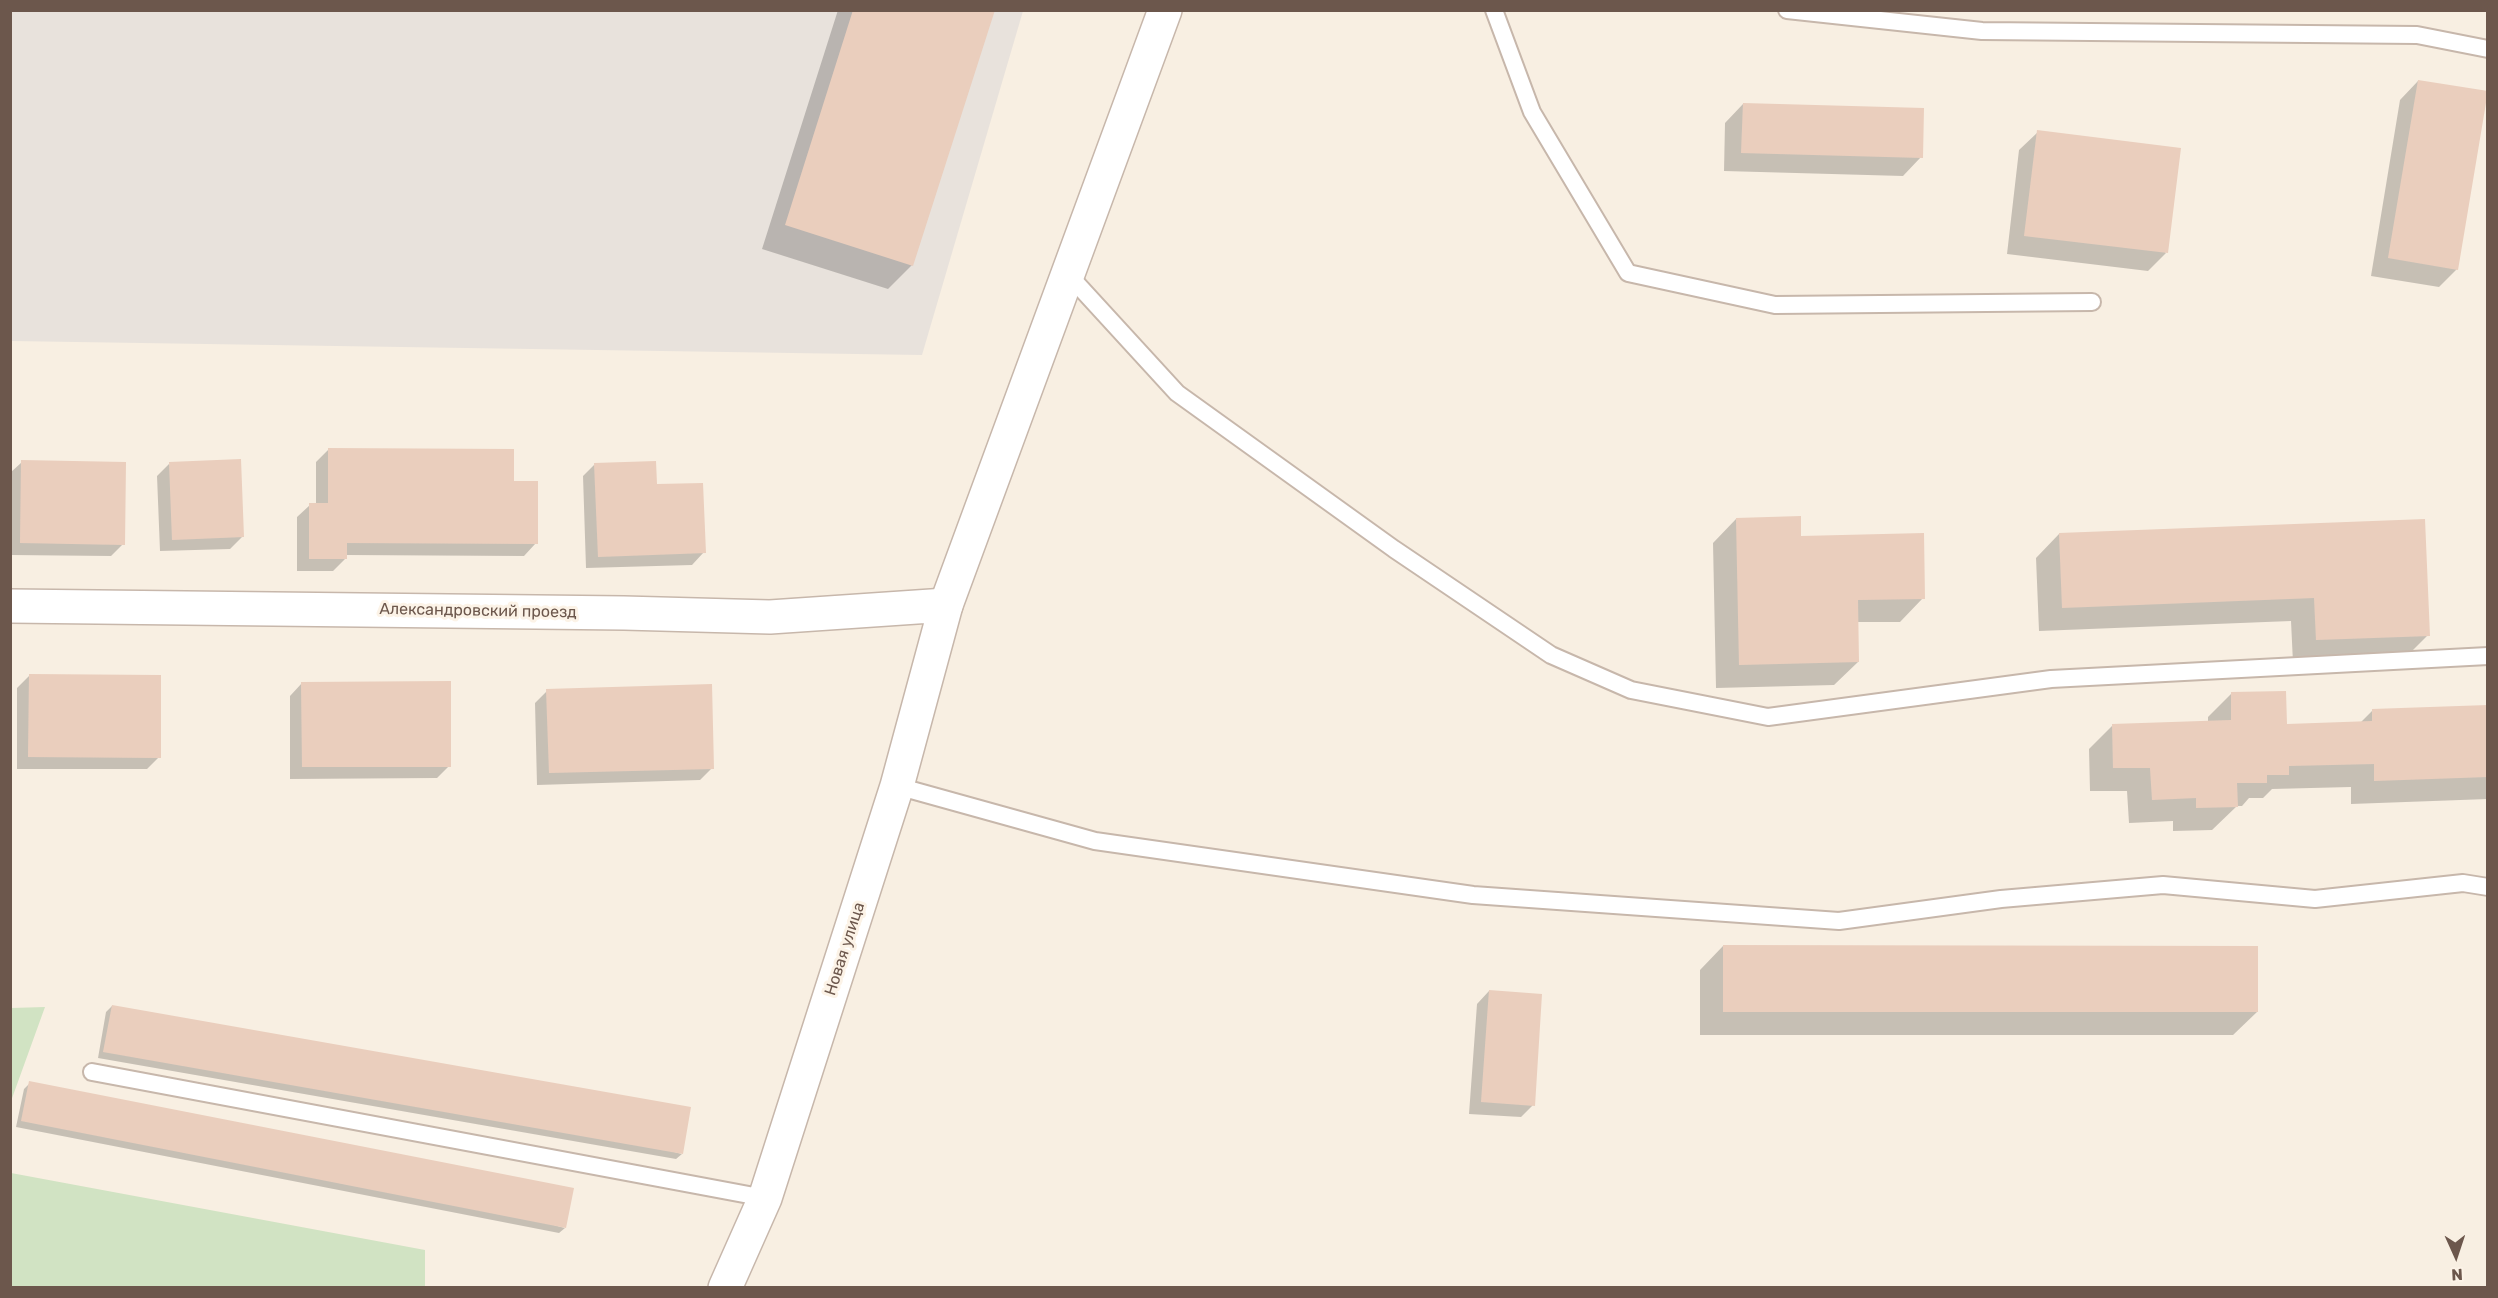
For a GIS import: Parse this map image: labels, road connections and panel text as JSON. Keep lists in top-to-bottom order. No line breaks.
{"streets":{"street":["Александровский проезд","Новая улица"]},"crossings":[["Александровский проезд","Новая улица"]],"north":"bottom"}
